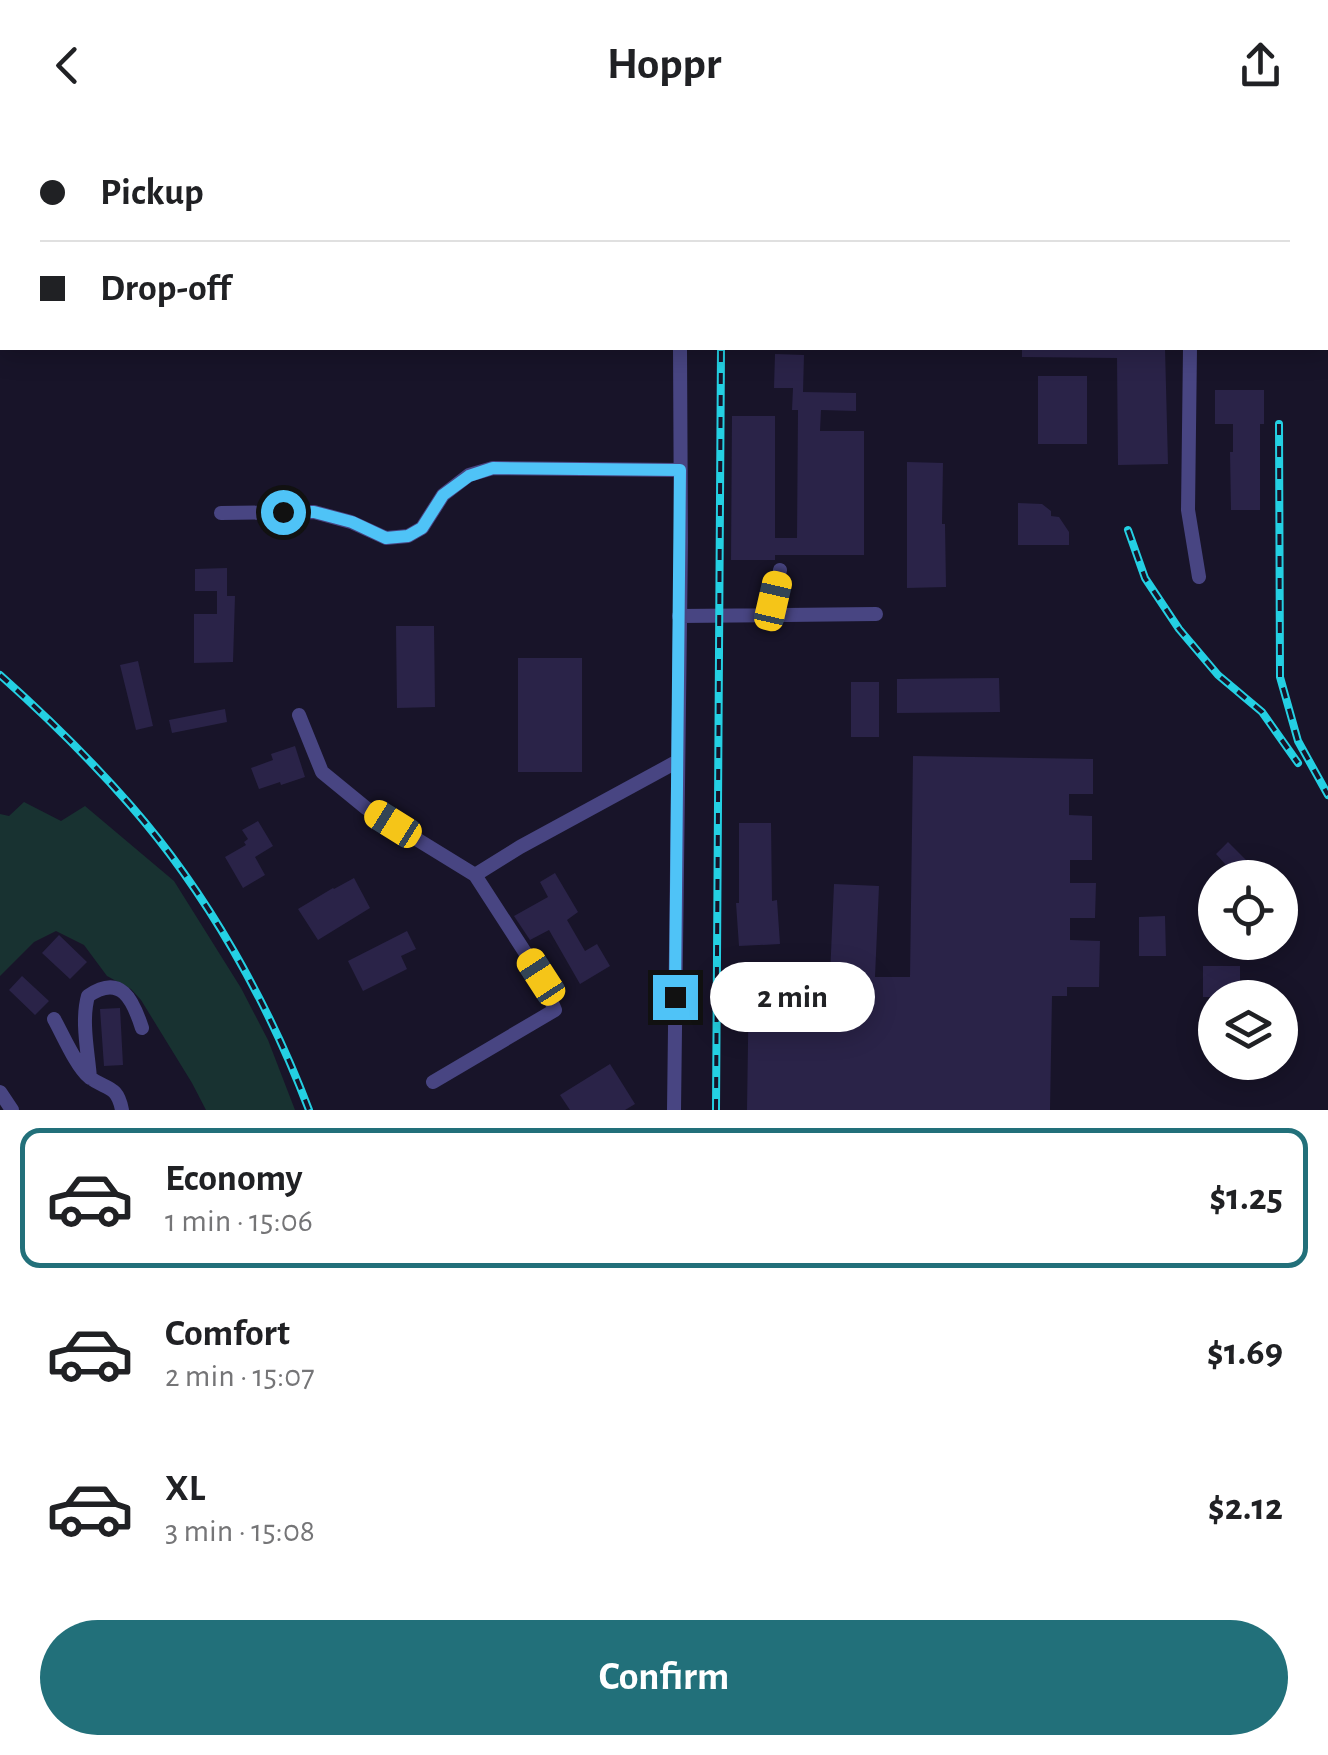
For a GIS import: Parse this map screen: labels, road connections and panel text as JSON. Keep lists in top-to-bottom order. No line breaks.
{"page":{"header":"Hoppr","banner":["Pickup","Drop-off"],"bubble":"2 min","list":[{"name":"Economy","note":"1 min · 15:06","value":"$1.25"},{"name":"Comfort","note":"2 min · 15:07","value":"$1.69"},{"name":"XL","note":"3 min · 15:08","value":"$2.12"}],"buttons":"Confirm"}}
